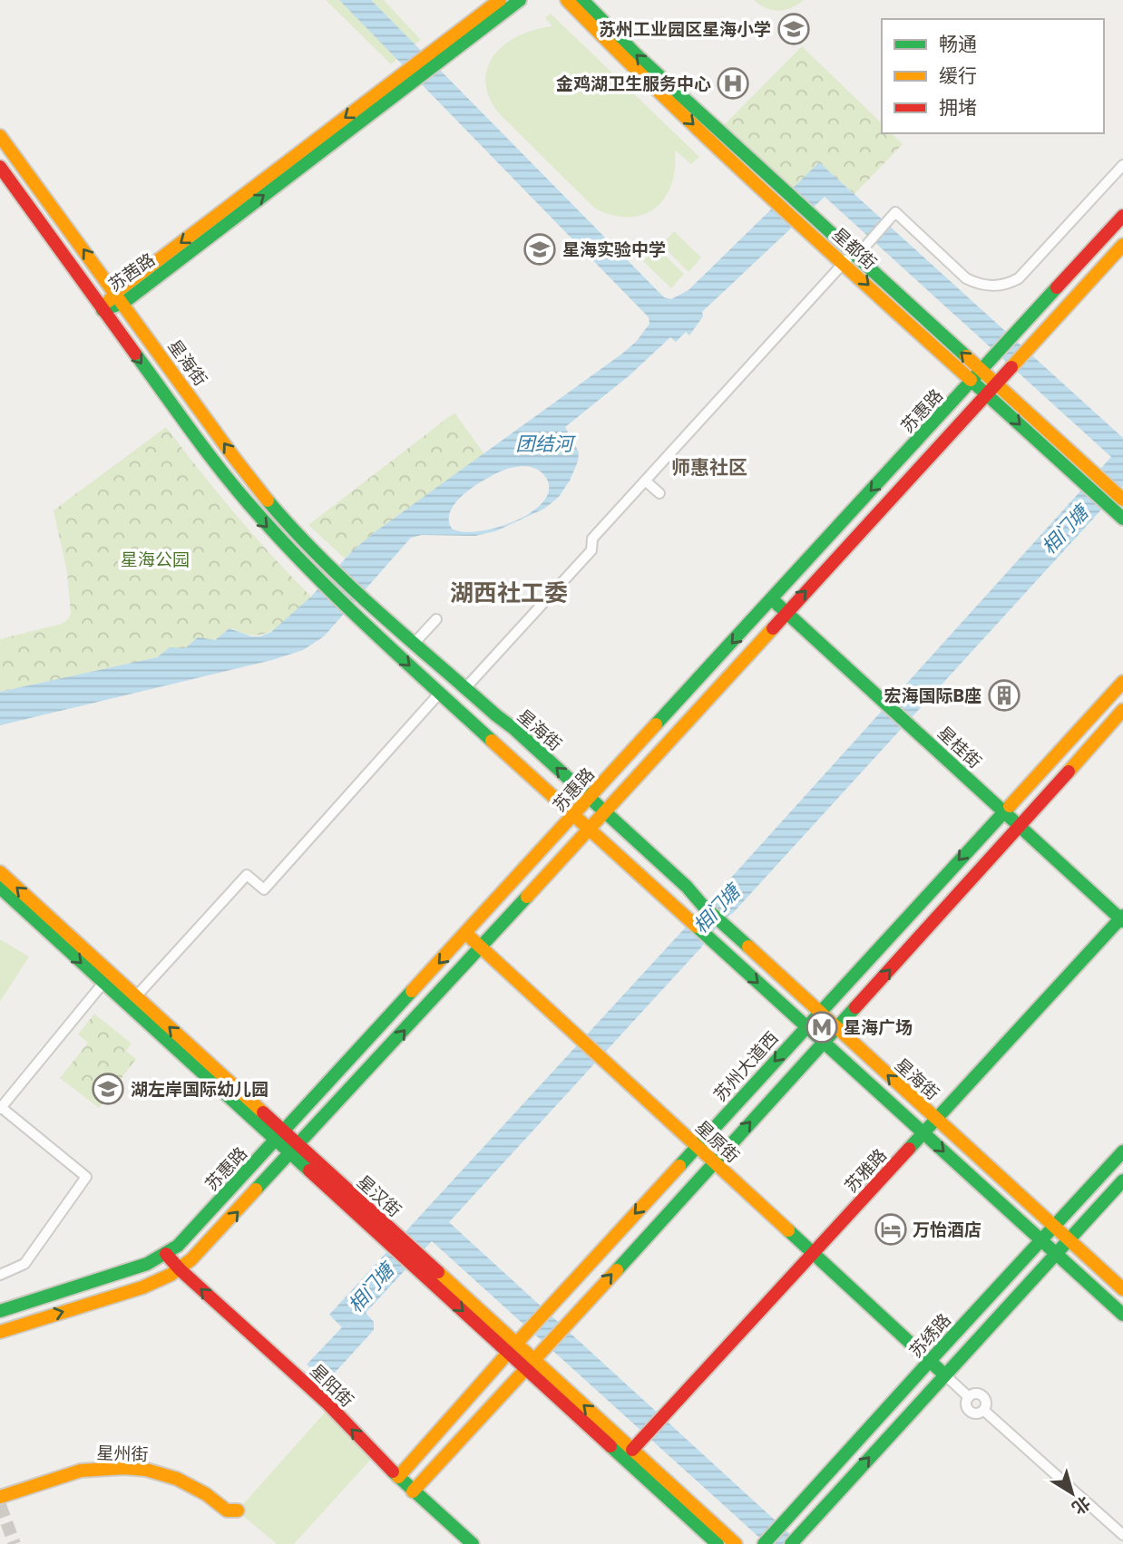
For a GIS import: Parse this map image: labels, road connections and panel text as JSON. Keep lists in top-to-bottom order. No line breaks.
{"streets":{"main road":["星都街","苏茜路","星海街","苏惠路","星桂街","苏州大道西","星原街","苏雅路","星汉街","苏绣路","星阳街","星州街"]},"crossings":[["星都街","苏惠路"],["苏茜路","星海街"],["星海街","苏惠路"],["星海街","苏州大道西"],["星海街","苏雅路"],["星海街","苏绣路"],["苏惠路","星桂街"],["苏惠路","星原街"],["苏惠路","星汉街"],["苏惠路","星阳街"],["星桂街","苏州大道西"],["星桂街","苏雅路"],["苏州大道西","星原街"],["苏州大道西","星汉街"],["苏州大道西","星阳街"],["星原街","苏雅路"],["星原街","苏绣路"],["苏雅路","星汉街"]],"one_way":["星阳街"],"districts":["师惠社区","湖西社工委"],"water":["团结河","相门塘"],"parks":["星海公园"],"places":{"school or university":["苏州工业园区星海小学","星海实验中学","湖左岸国际幼儿园"],"hospital":["金鸡湖卫生服务中心"],"building":["宏海国际B座"],"metro station":["星海广场"],"hotel":["万怡酒店"]},"legend":["畅通","缓行","拥堵"],"north":"bottom right"}
